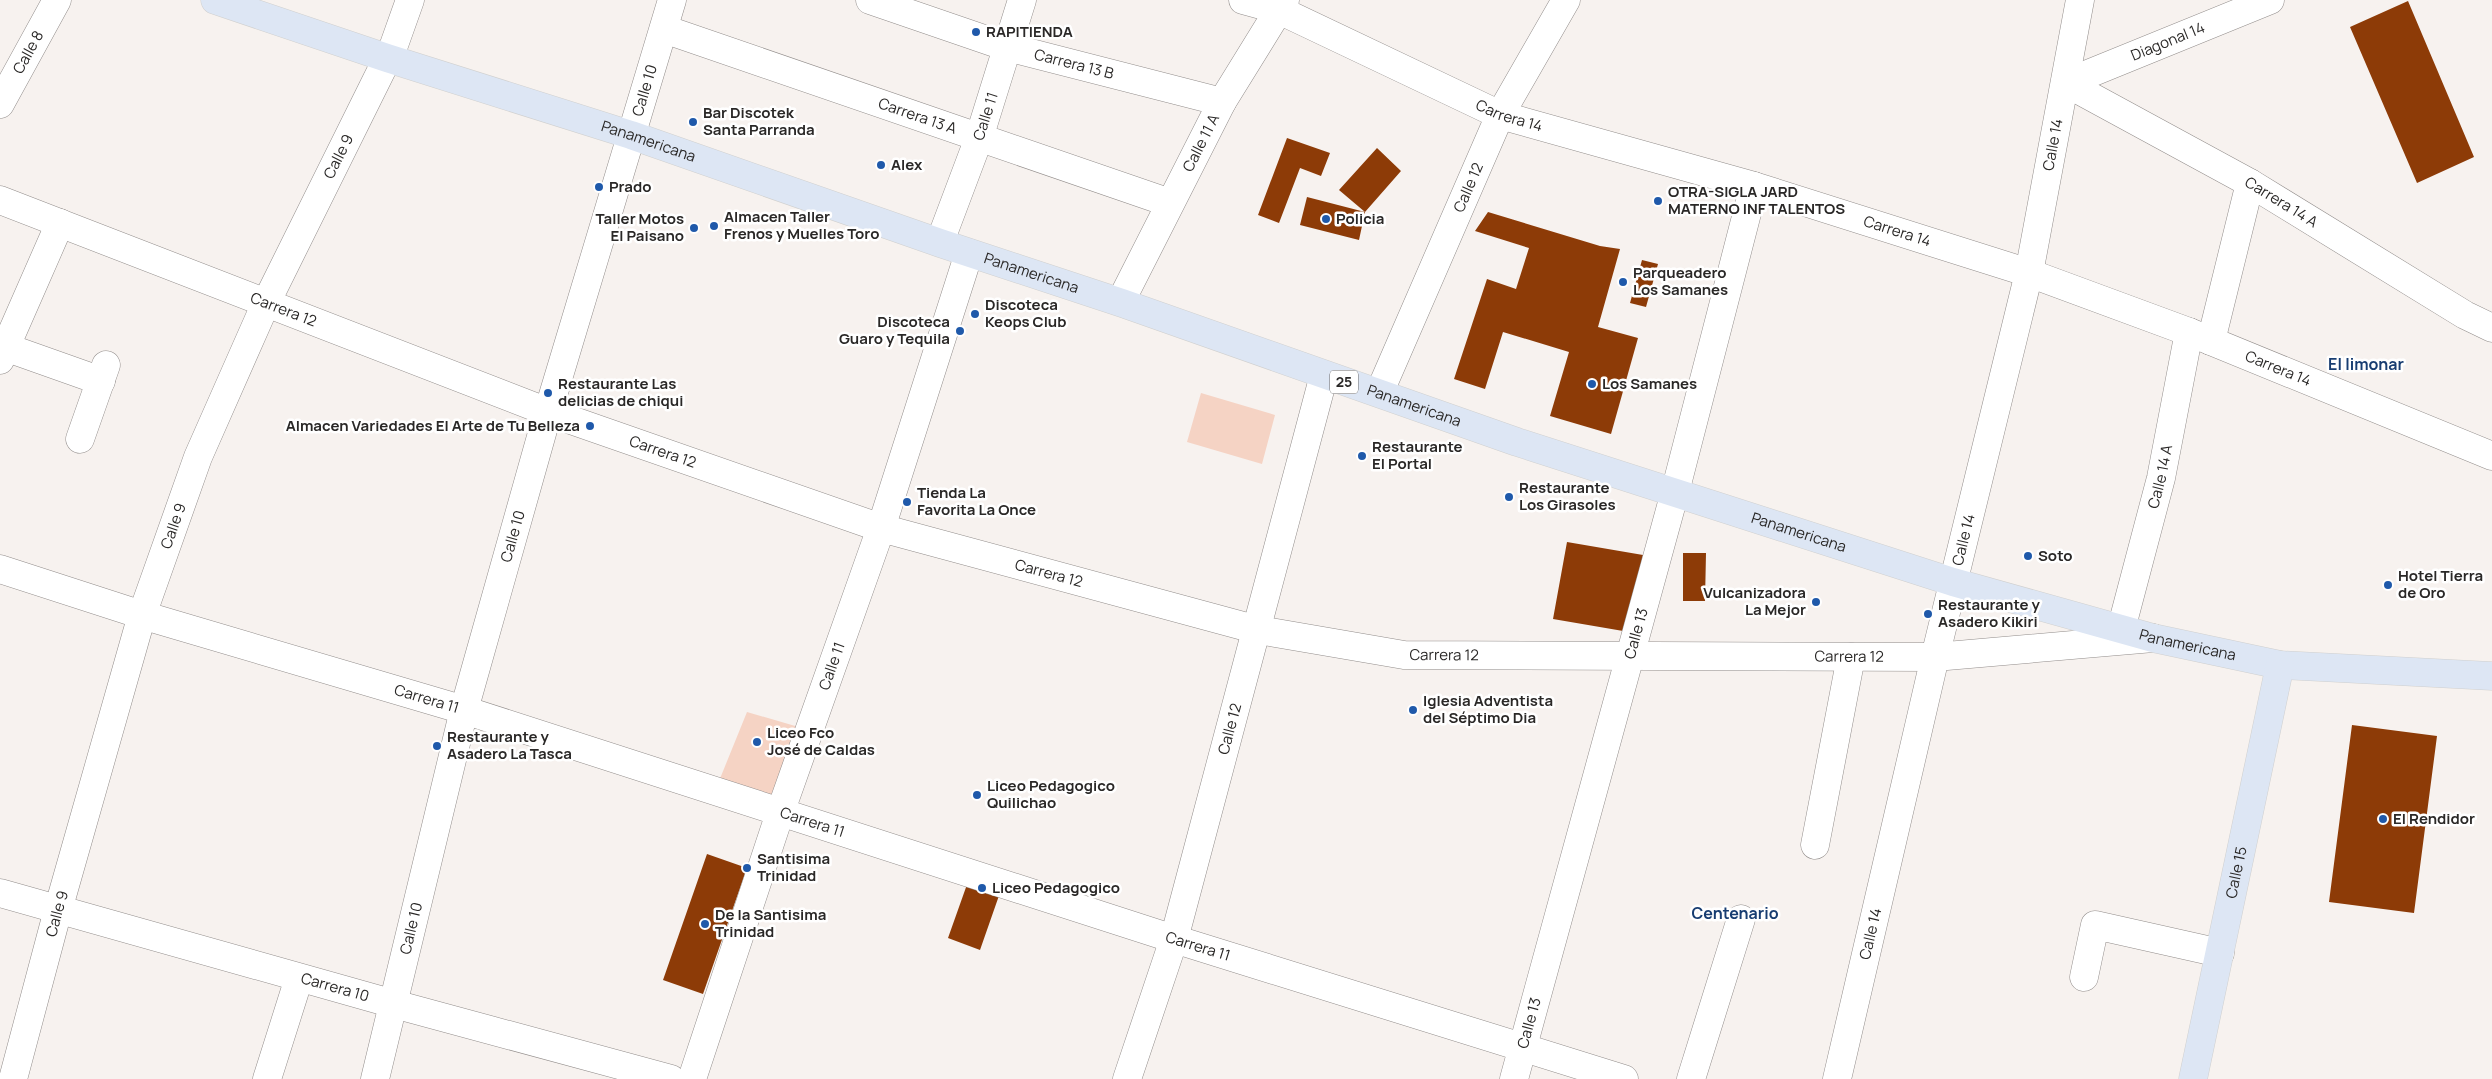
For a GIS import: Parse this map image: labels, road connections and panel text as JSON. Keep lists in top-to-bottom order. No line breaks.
{"streets":{"main road":["Panamericana","25","Calle 15"],"street":["Diagonal 14","Calle 8","Carrera 13 B","Calle 10","Carrera 14","Carrera 13 A","Calle 11","Calle 11 A","Calle 14","Calle 9","Calle 12","Carrera 14 A","Carrera 12","Calle 14 A","Calle 13","Carrera 11","Carrera 10"]},"crossings":[["Diagonal 14","Calle 14"],["Diagonal 14","Carrera 14 A"],["Carrera 13 B","Calle 11"],["Carrera 13 B","Calle 11 A"],["Calle 10","Carrera 13 A"],["Calle 10","Panamericana"],["Calle 10","Carrera 12"],["Calle 10","Carrera 11"],["Calle 10","Carrera 10"],["Carrera 14","Calle 11 A"],["Carrera 14","Calle 14"],["Carrera 14","Calle 12"],["Carrera 14","Calle 14 A"],["Carrera 14","Calle 13"],["Carrera 13 A","Calle 11"],["Carrera 13 A","Calle 11 A"],["Calle 11","Panamericana"],["Calle 11","Carrera 12"],["Calle 11","Carrera 11"],["Panamericana","Calle 11 A"],["Panamericana","Calle 14"],["Panamericana","Calle 9"],["Panamericana","Calle 12"],["Panamericana","Carrera 12"],["Panamericana","Calle 14 A"],["Panamericana","Calle 13"],["Panamericana","Calle 15"],["Calle 14","Carrera 14 A"],["Calle 14","Carrera 12"],["Calle 9","Carrera 12"],["Calle 9","Carrera 11"],["Calle 9","Carrera 10"],["Calle 12","Carrera 12"],["Calle 12","Carrera 11"],["Carrera 14 A","Calle 14 A"],["Carrera 12","Calle 13"],["Calle 13","Carrera 11"]],"districts":["El limonar","Centenario"],"places":["RAPITIENDA","Bar Discotek Santa Parranda","Alex","Prado","OTRA-SIGLA JARD MATERNO INF TALENTOS","Policia","Almacen Taller Frenos y Muelles Toro","Taller Motos El Paisano","Parqueadero Los Samanes","Discoteca Keops Club","Discoteca Guaro y Tequila","Los Samanes","Restaurante Las delicias de chiqui","Almacen Variedades El Arte de Tu Belleza","Restaurante El Portal","Restaurante Los Girasoles","Tienda La Favorita La Once","Soto","Hotel Tierra de Oro","Vulcanizadora La Mejor","Restaurante y Asadero Kikiri","Iglesia Adventista del Séptimo Dia","Liceo Fco José de Caldas","Restaurante y Asadero La Tasca","Liceo Pedagogico Quilichao","El Rendidor","Santisima Trinidad","Liceo Pedagogico","De la Santisima Trinidad"]}
